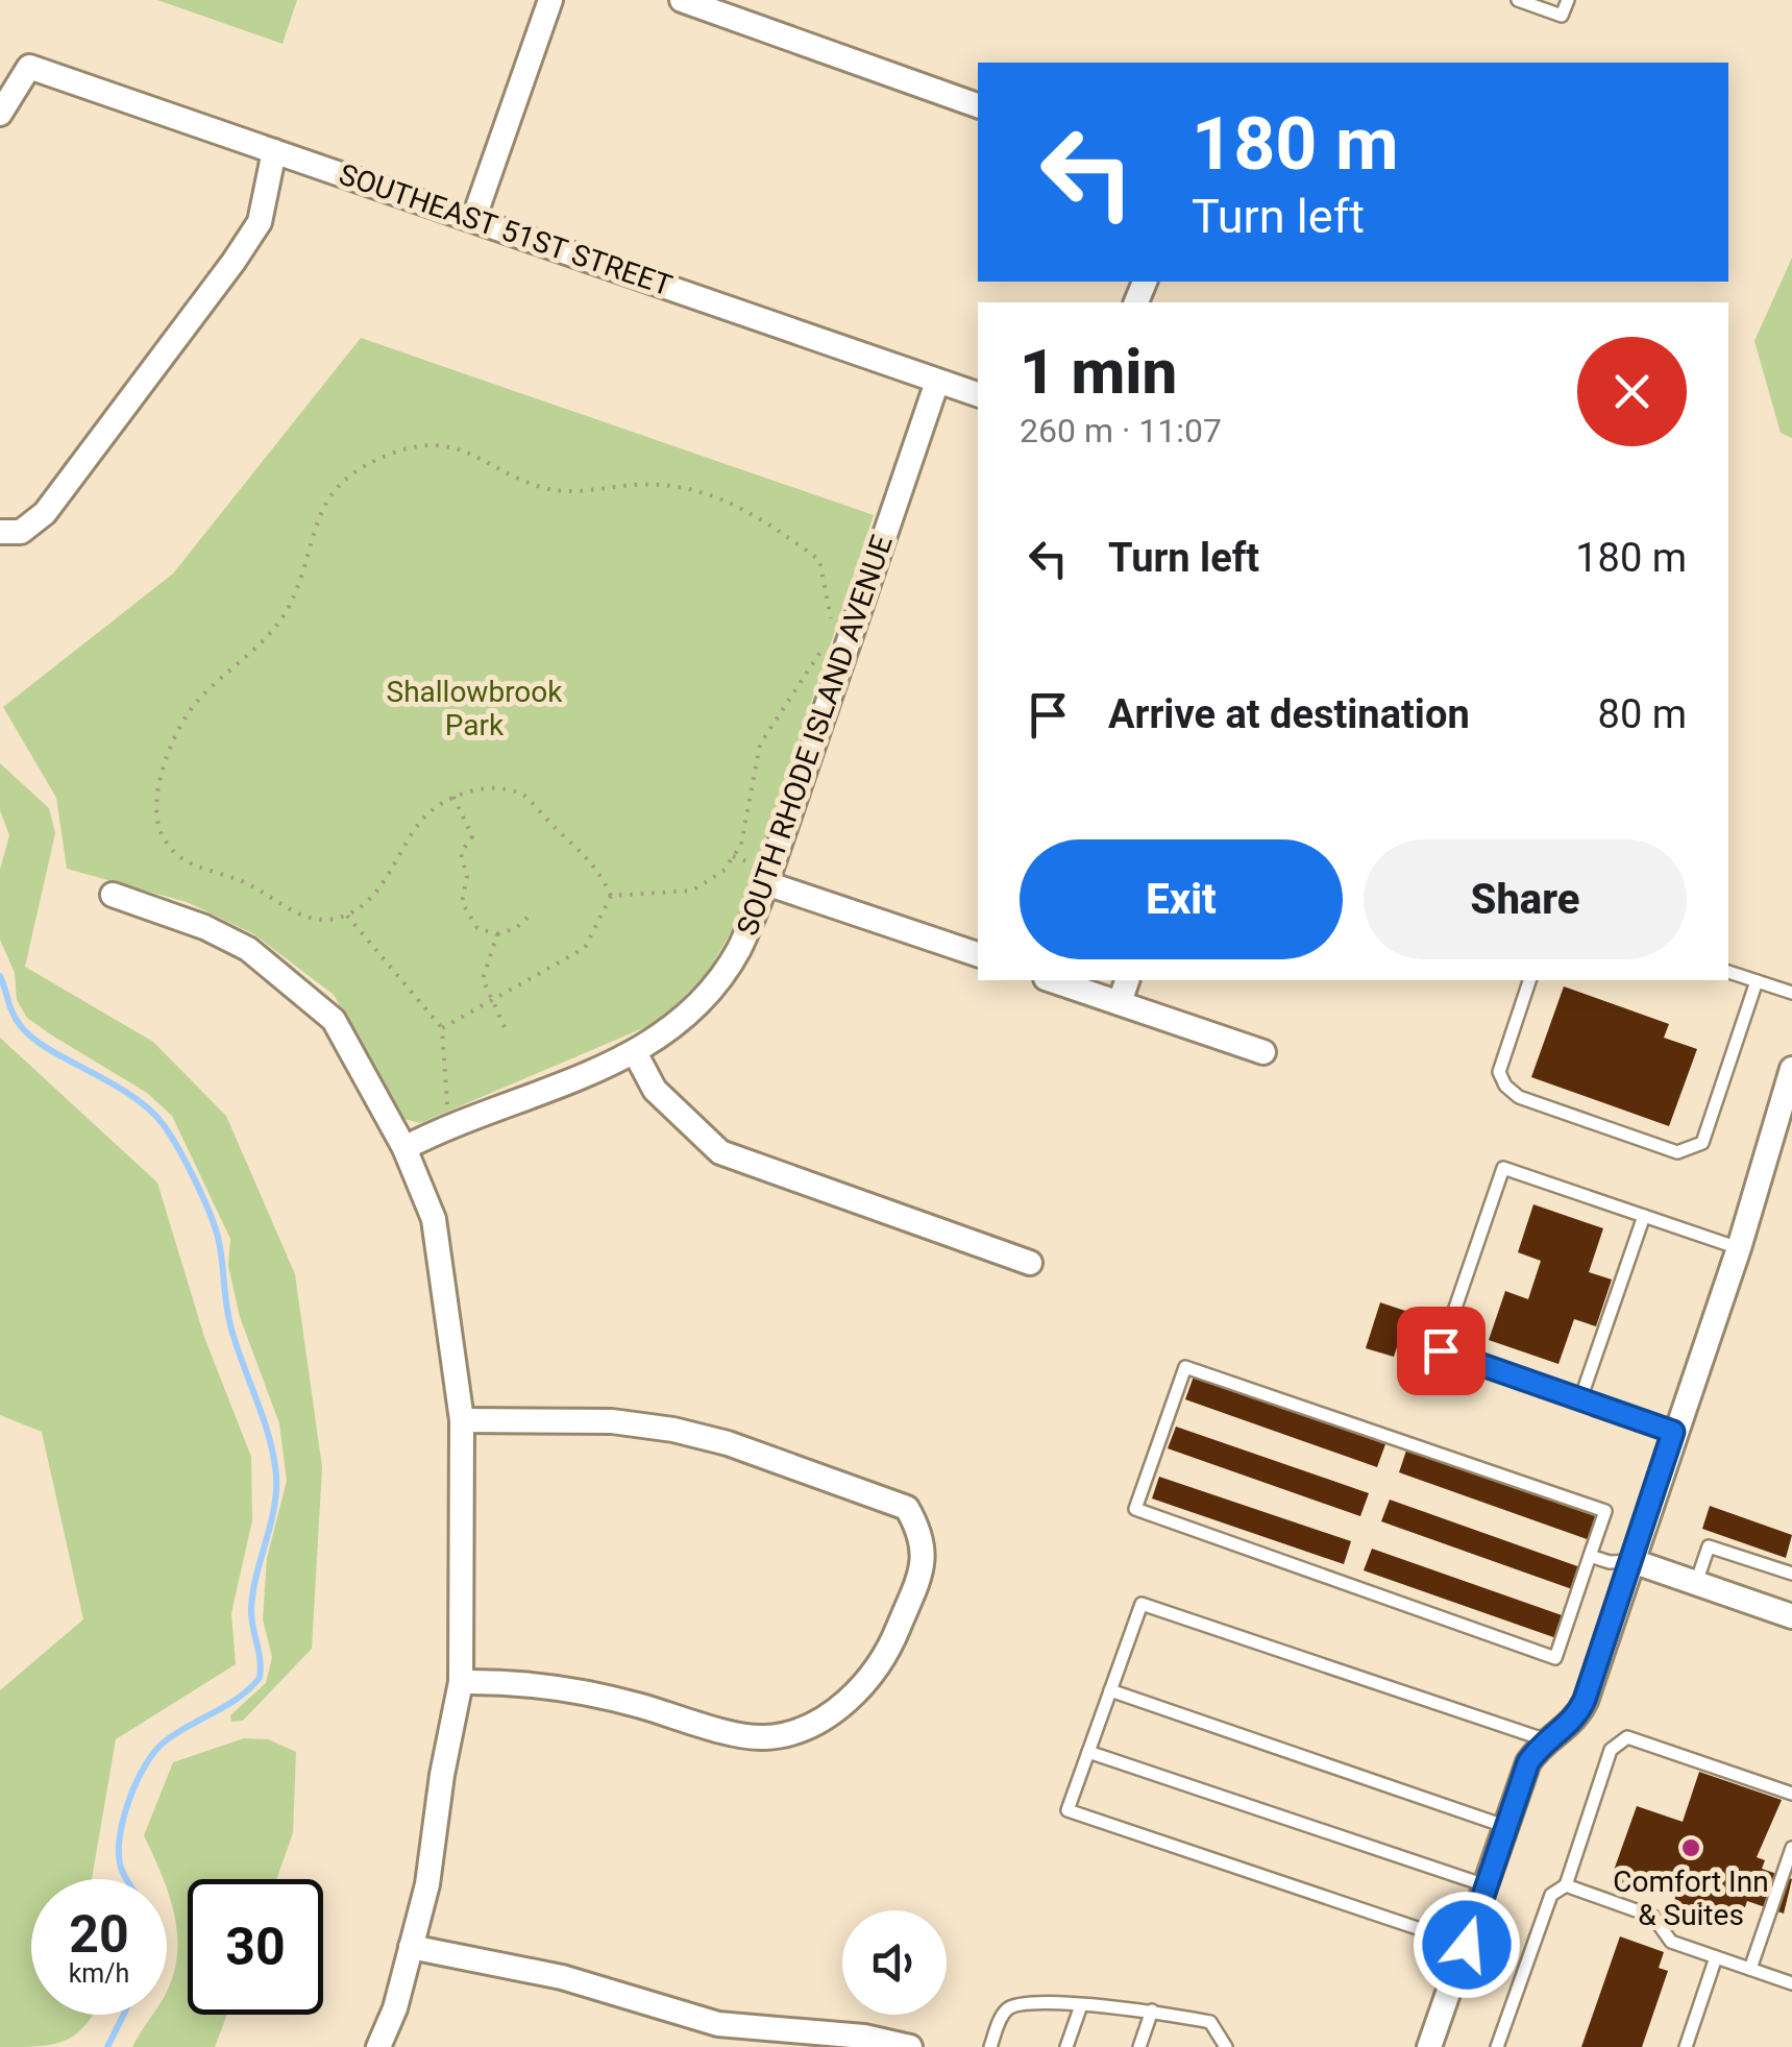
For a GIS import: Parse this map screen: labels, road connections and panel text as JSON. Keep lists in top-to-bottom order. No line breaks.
{"streets":{"street":["SOUTHEAST 51ST STREET","SOUTH RHODE ISLAND AVENUE"]},"crossings":[["SOUTHEAST 51ST STREET","SOUTH RHODE ISLAND AVENUE"]],"parks":["Shallowbrook Park"],"places":["Comfort Inn & Suites"],"page":{"turn":["180 m","Turn left"],"heading":["1 min","260 m · 11:07"],"list":[{"name":"Turn left","value":"180 m"},{"name":"Arrive at destination","value":"80 m"}],"buttons":["Exit","Share"],"speed":"20 km/h","limit":"30"}}
